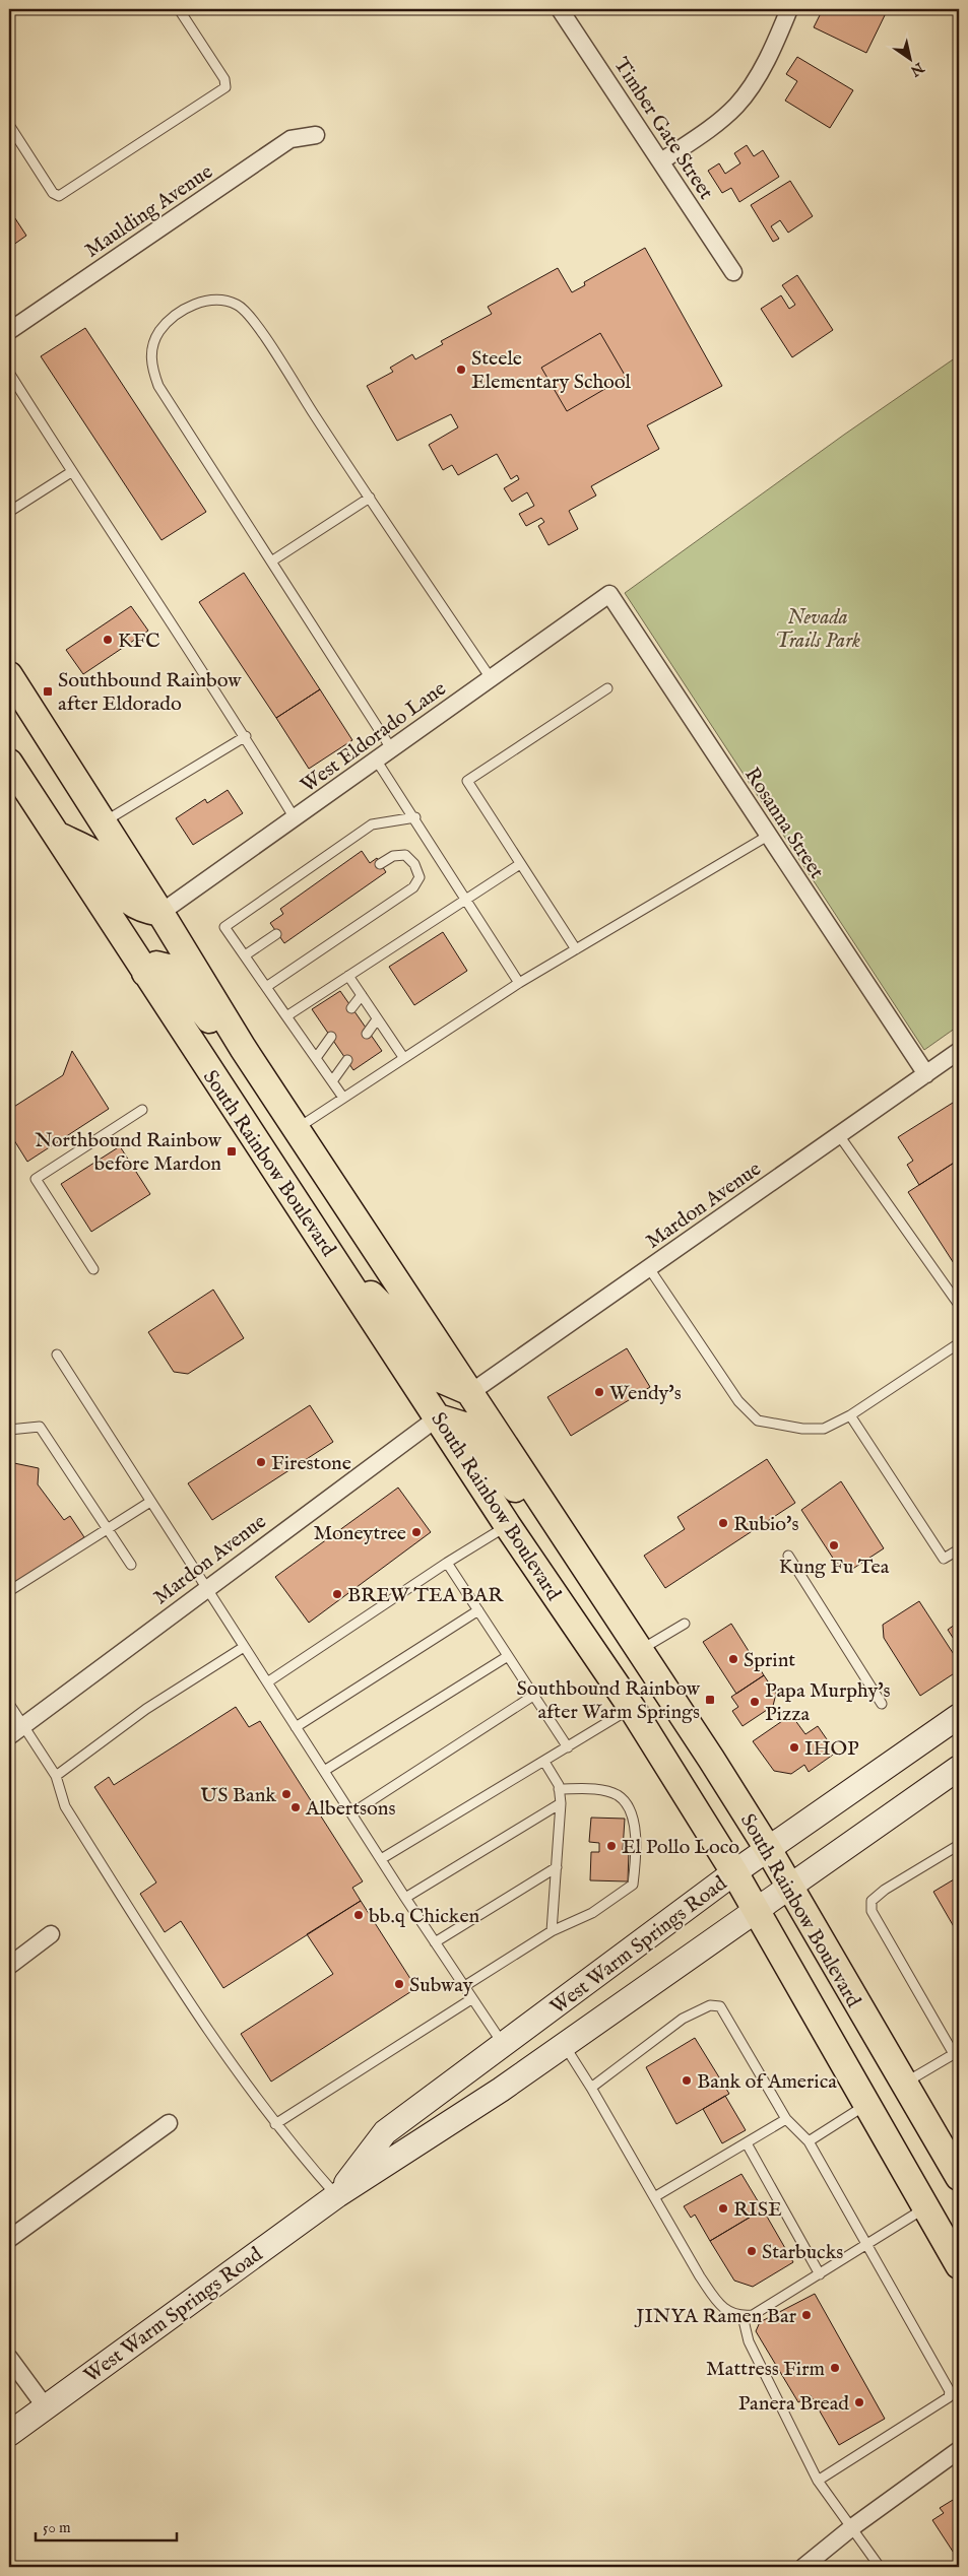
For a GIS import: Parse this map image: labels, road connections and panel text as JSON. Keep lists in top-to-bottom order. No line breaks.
{"streets":{"main road":["South Rainbow Boulevard","West Warm Springs Road"],"street":["Timber Gate Street","Maulding Avenue","West Eldorado Lane","Rosanna Street","Mardon Avenue"]},"crossings":[["West Eldorado Lane","Rosanna Street"],["West Eldorado Lane","South Rainbow Boulevard"],["Rosanna Street","Mardon Avenue"],["South Rainbow Boulevard","Mardon Avenue"],["South Rainbow Boulevard","West Warm Springs Road"]],"parks":["Nevada Trails Park"],"places":{"other":["Steele Elementary School","KFC","Wendy's","Firestone","Rubio's","Moneytree","Kung Fu Tea","BREW TEA BAR","Sprint","Papa Murphy's Pizza","IHOP","US Bank","Albertsons","El Pollo Loco","bb.q Chicken","Subway","Bank of America","RISE","Starbucks","JINYA Ramen Bar","Mattress Firm","Panera Bread"],"transit":["Southbound Rainbow after Eldorado","Northbound Rainbow before Mardon","Southbound Rainbow after Warm Springs"]},"scale_bar":"50 m","north":"bottom right"}
